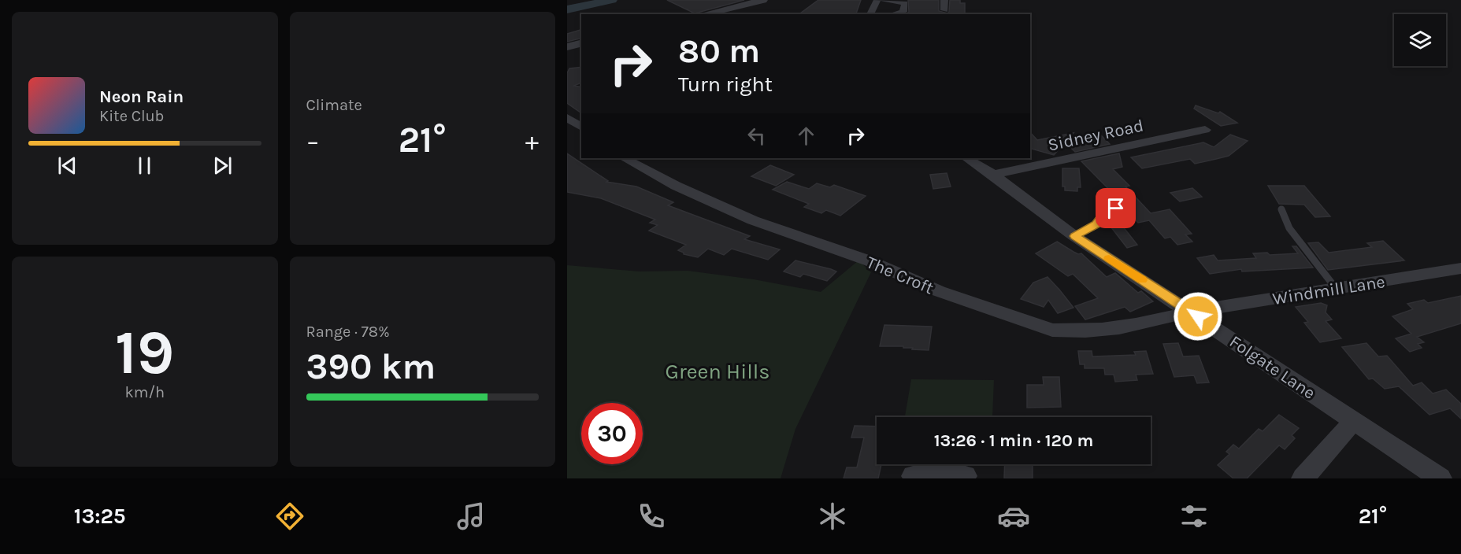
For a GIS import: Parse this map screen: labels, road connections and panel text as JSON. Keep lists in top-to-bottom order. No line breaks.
{"streets":{"street":["Sidney Road","The Croft","Windmill Lane","Folgate Lane"]},"crossings":[["Sidney Road","Folgate Lane"],["The Croft","Windmill Lane"],["The Croft","Folgate Lane"],["Windmill Lane","Folgate Lane"]],"parks":["Green Hills"],"page":{"tile":["Climate",["19","km/h"],["Range · 78%","390 km"]],"turn":["80 m","Turn right"],"song":["Neon Rain","Kite Club"],"heat":["−","21°","+"],"limit":"30","trip":"13:26 · 1 min · 120 m","tabs":["13:25","21°"]}}
